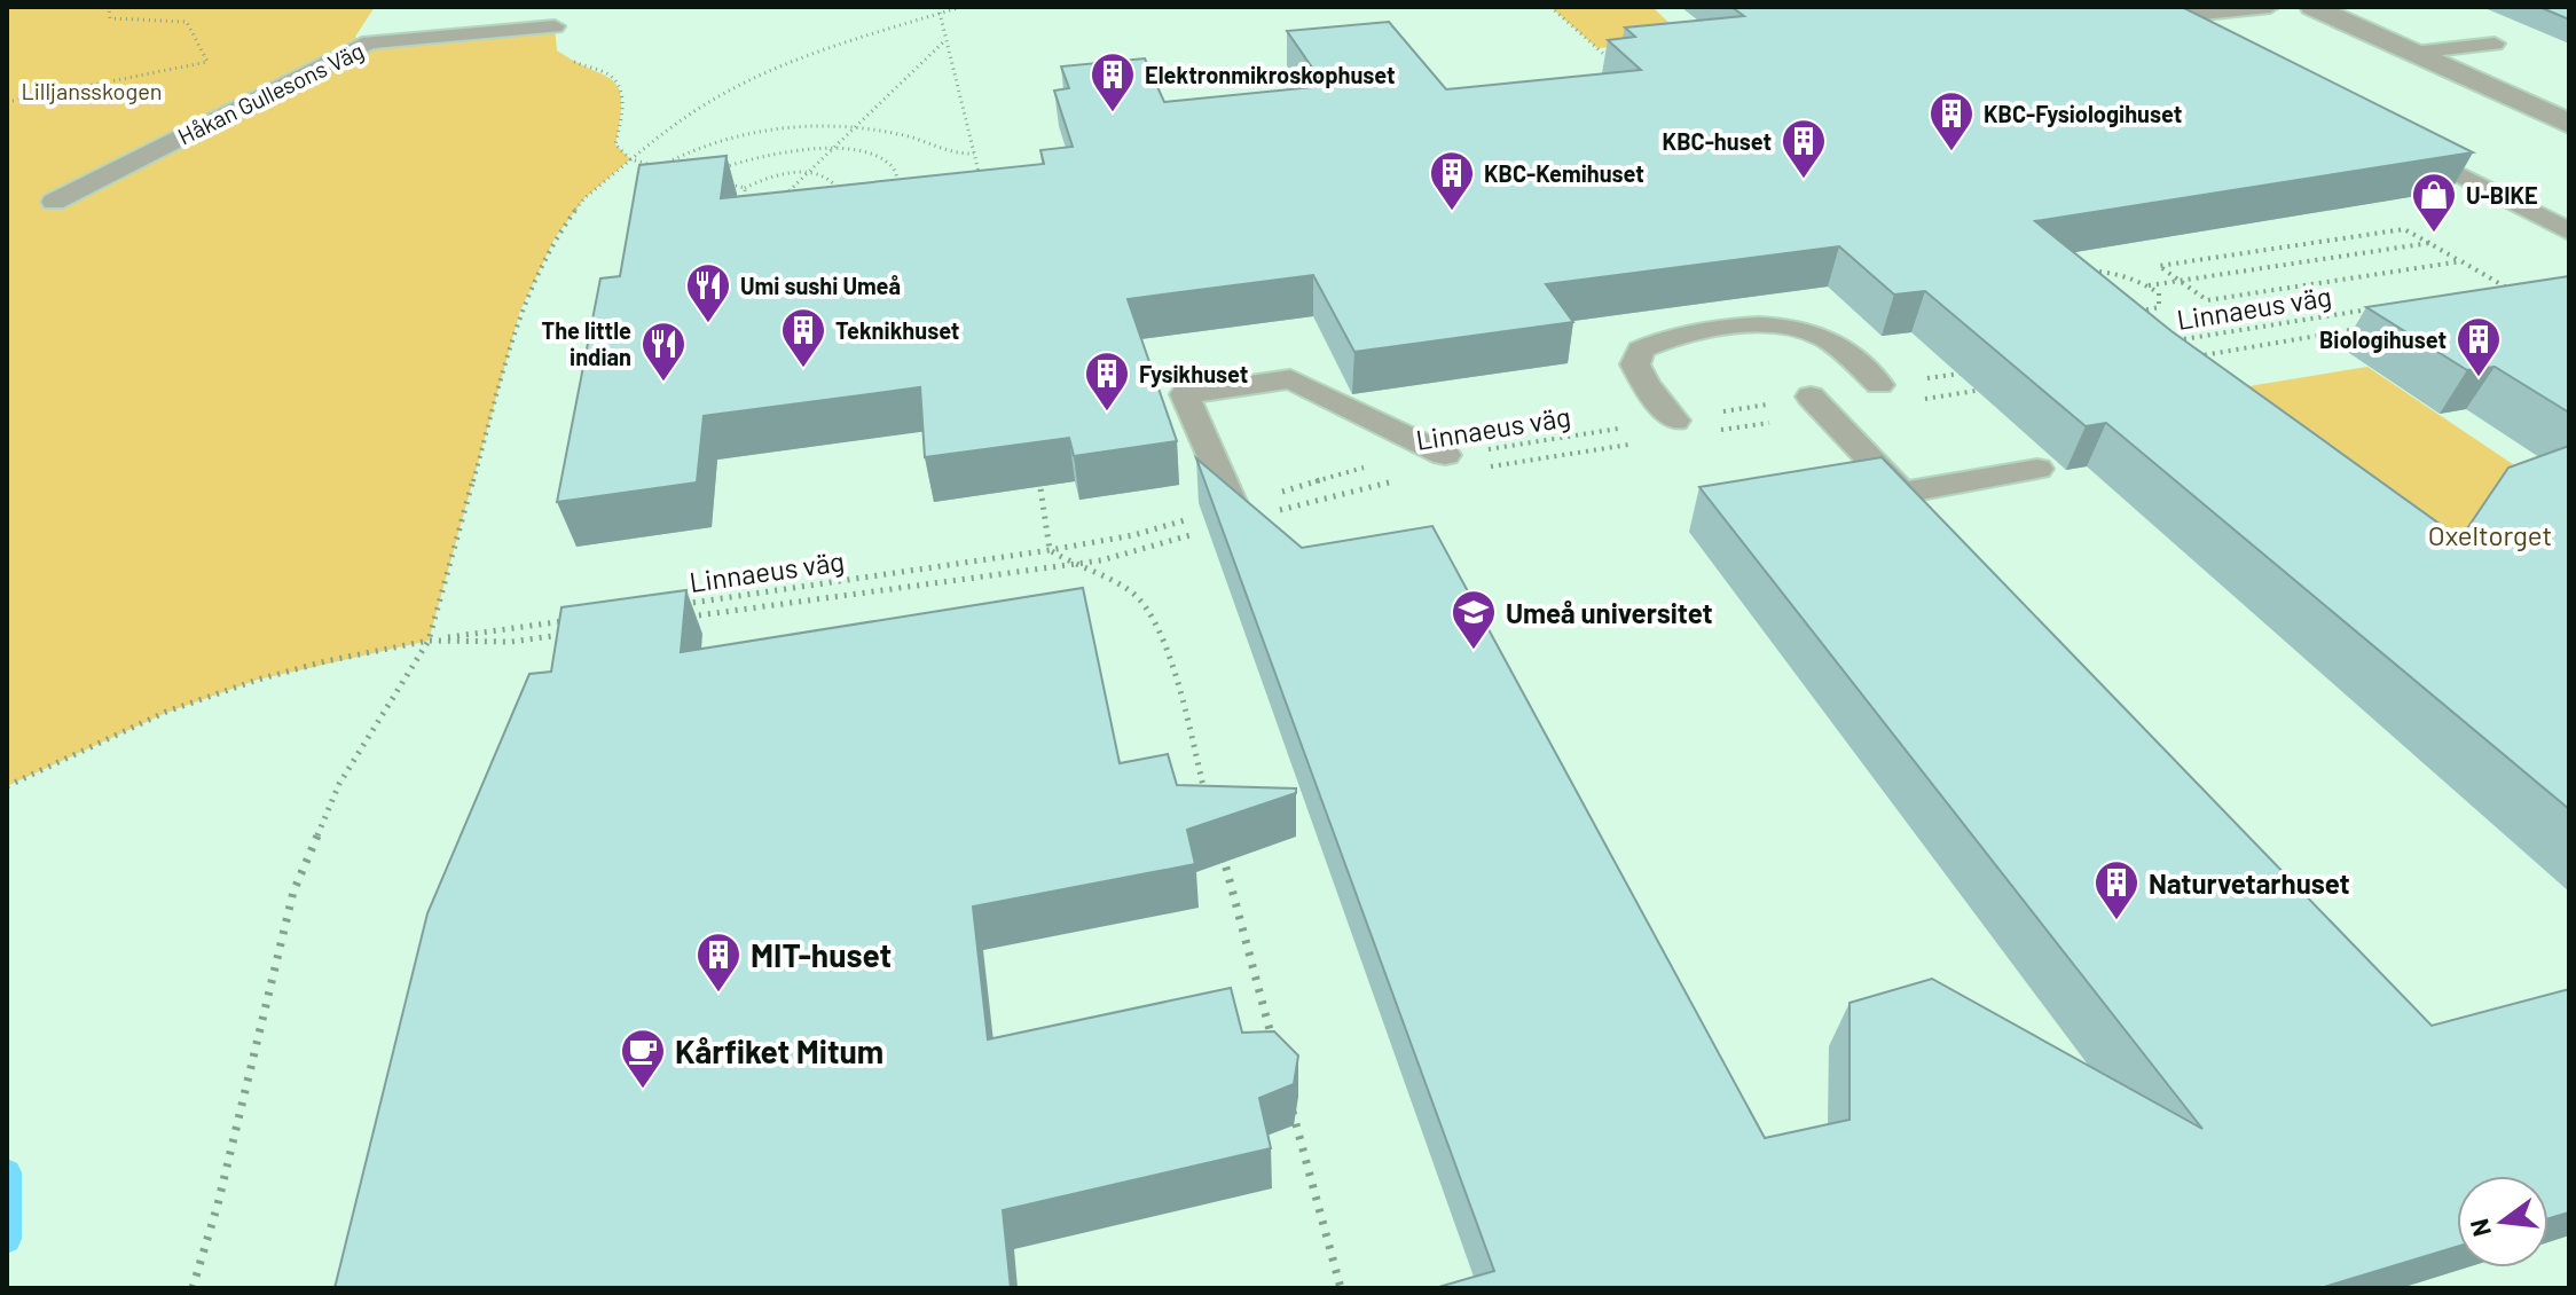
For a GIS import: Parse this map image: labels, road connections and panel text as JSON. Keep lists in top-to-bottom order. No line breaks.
{"streets":{"lane":["Håkan Gullesons Väg"],"path":["Linnaeus väg"]},"parks":["Lilljansskogen","Oxeltorget"],"places":{"building":["Elektronmikroskophuset","KBC-Fysiologihuset","KBC-huset","KBC-Kemihuset","Teknikhuset","Biologihuset","Fysikhuset","Naturvetarhuset","MIT-huset"],"shop":["U-BIKE"],"restaurant":["Umi sushi Umeå","The little indian"],"school or university":["Umeå universitet"],"cafe":["Kårfiket Mitum"]},"north":"left"}
